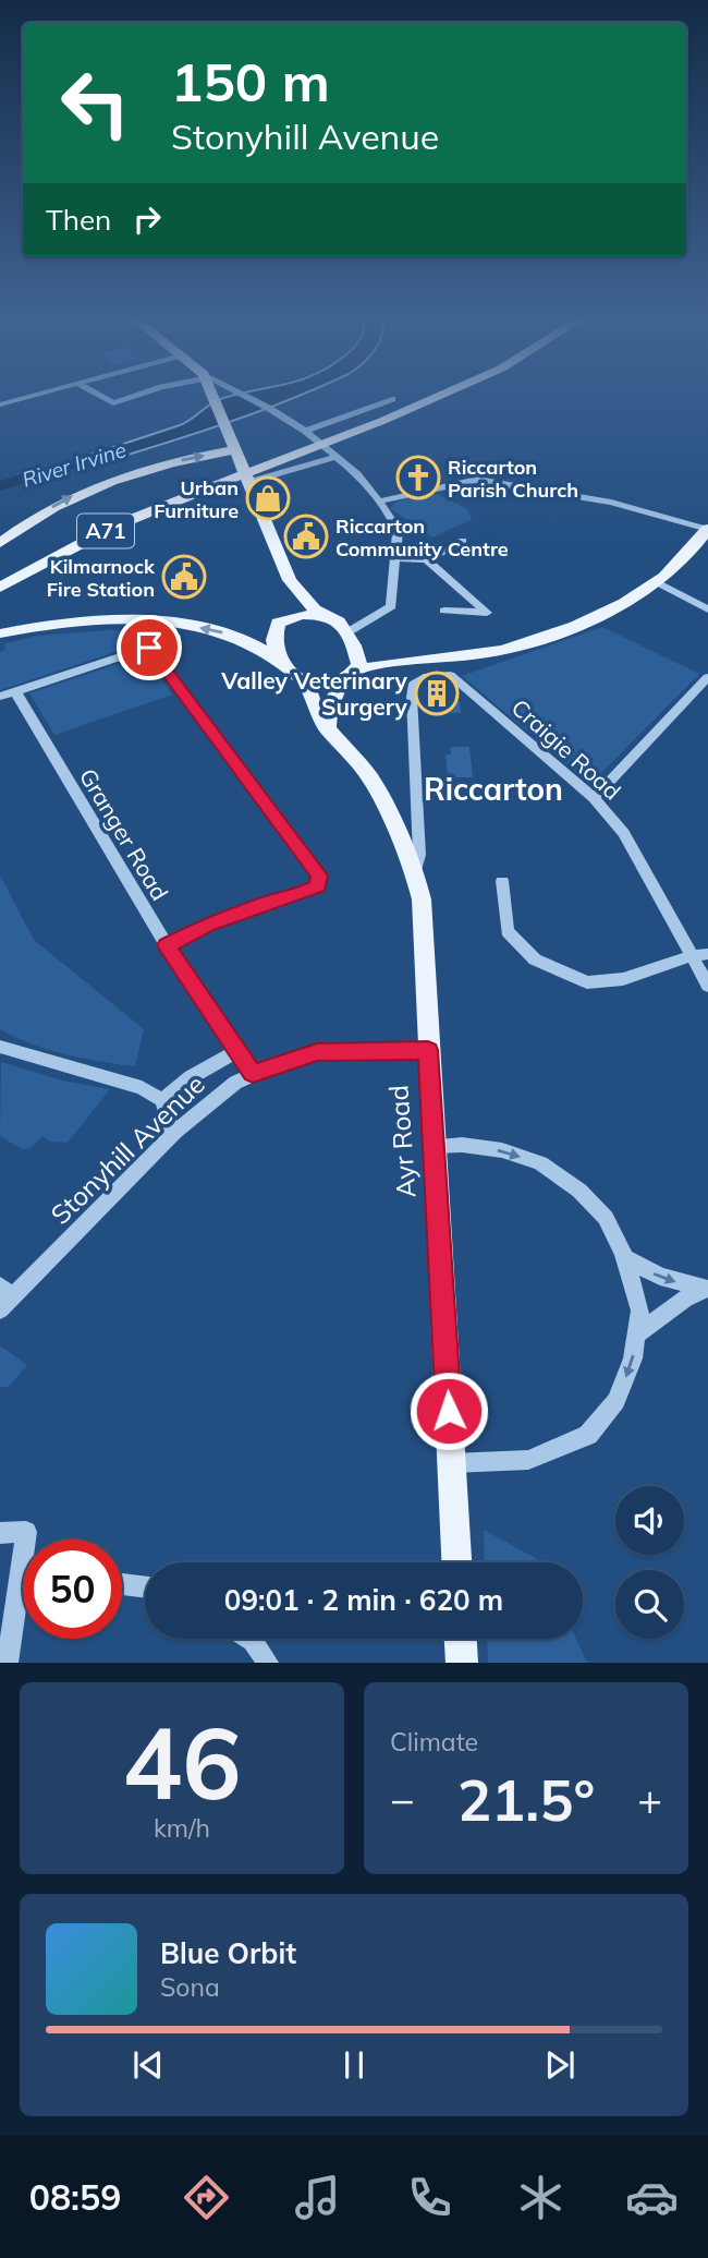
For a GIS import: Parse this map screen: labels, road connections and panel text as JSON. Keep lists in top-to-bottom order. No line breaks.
{"streets":{"main road":["A71","Ayr Road"],"street":["Craigie Road","Granger Road","Stonyhill Avenue"]},"crossings":[["Granger Road","Stonyhill Avenue"],["Ayr Road","Stonyhill Avenue"]],"districts":["Riccarton"],"water":["River Irvine"],"places":{"church":["Riccarton Parish Church"],"shop":["Urban Furniture"],"public building":["Riccarton Community Centre","Kilmarnock Fire Station"],"building":["Valley Veterinary Surgery"]},"page":{"turn":["150 m","Stonyhill Avenue"],"then":"Then","limit":"50","trip":"09:01 · 2 min · 620 m","tile":[["46","km/h"],"Climate"],"heat":["−","21.5°","+"],"song":["Blue Orbit","Sona"],"tabs":"08:59"}}
